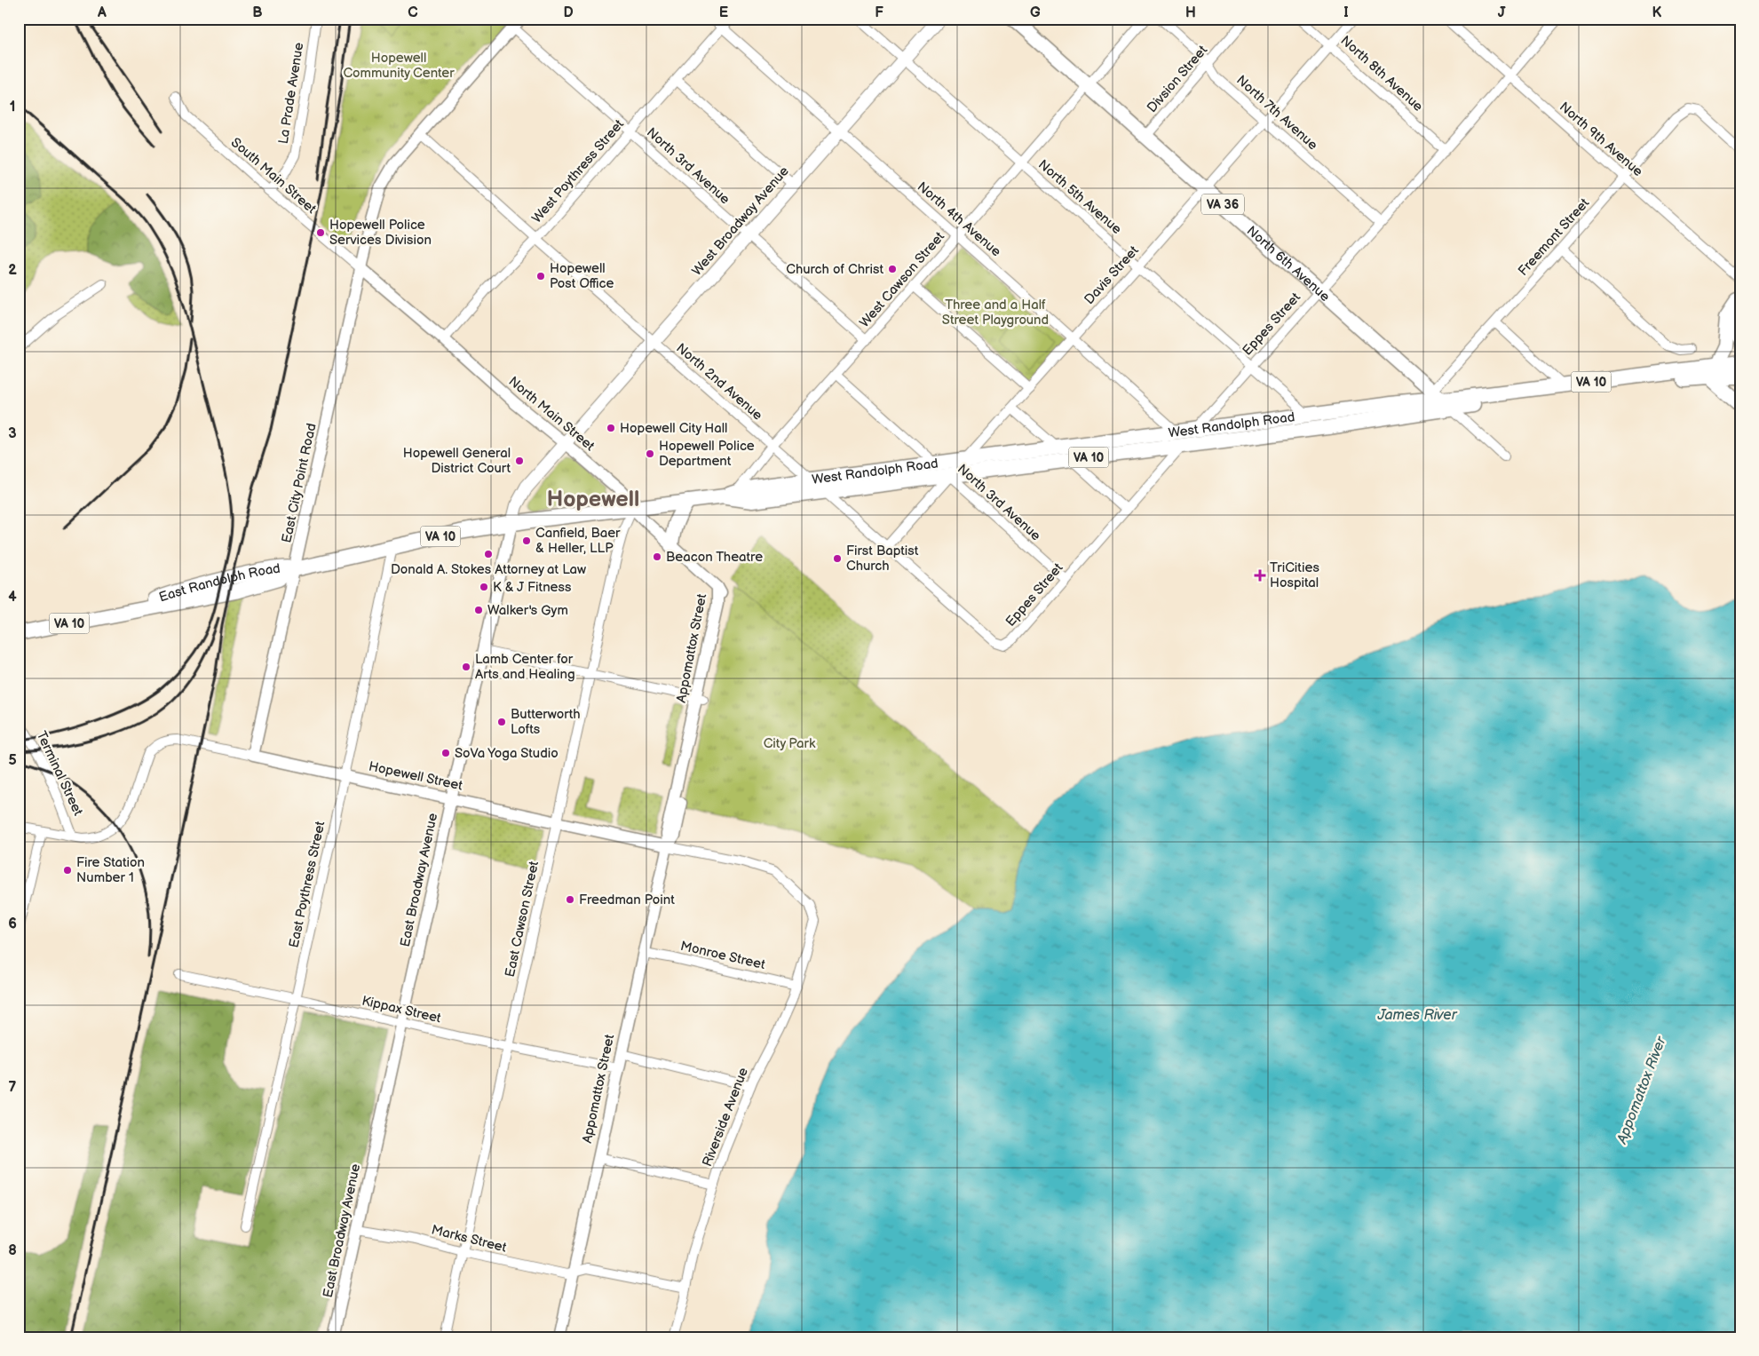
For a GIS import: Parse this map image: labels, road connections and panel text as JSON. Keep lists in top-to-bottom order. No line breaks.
{"streets":{"highway":["VA 10","West Randolph Road","East Randolph Road"],"main road":["VA 36","West Broadway Avenue","North 6th Avenue","East Broadway Avenue"],"street":["North 8th Avenue","Divsion Street","La Prade Avenue","North 7th Avenue","North 9th Avenue","North 3rd Avenue","West Poythress Street","South Main Street","North 5th Avenue","North 4th Avenue","Freemont Street","Davis Street","West Cawson Street","Eppes Street","North 2nd Avenue","North Main Street","East City Point Road","Appomattox Street","Terminal Street","Hopewell Street","East Poythress Street","East Cawson Street","Monroe Street","Kippax Street","Riverside Avenue","Marks Street"]},"crossings":[["North 8th Avenue","Davis Street"],["North 8th Avenue","Eppes Street"],["Divsion Street","North 7th Avenue"],["Divsion Street","North 6th Avenue"],["La Prade Avenue","South Main Street"],["North 7th Avenue","Davis Street"],["North 7th Avenue","Eppes Street"],["North 9th Avenue","Freemont Street"],["North 9th Avenue","Eppes Street"],["North 3rd Avenue","West Poythress Street"],["North 3rd Avenue","West Broadway Avenue"],["North 3rd Avenue","Davis Street"],["North 3rd Avenue","West Cawson Street"],["North 3rd Avenue","Eppes Street"],["North 3rd Avenue","West Randolph Road"],["North 3rd Avenue","East City Point Road"],["West Poythress Street","North 4th Avenue"],["West Poythress Street","North 2nd Avenue"],["West Poythress Street","North Main Street"],["South Main Street","North Main Street"],["South Main Street","East City Point Road"],["North 5th Avenue","West Broadway Avenue"],["North 5th Avenue","Davis Street"],["North 5th Avenue","West Cawson Street"],["North 5th Avenue","Eppes Street"],["North 5th Avenue","West Randolph Road"],["North 4th Avenue","West Broadway Avenue"],["North 4th Avenue","Davis Street"],["North 4th Avenue","West Cawson Street"],["North 4th Avenue","Eppes Street"],["North 4th Avenue","West Randolph Road"],["West Broadway Avenue","North 2nd Avenue"],["West Broadway Avenue","North Main Street"],["West Broadway Avenue","East Broadway Avenue"],["Freemont Street","North 6th Avenue"],["Freemont Street","West Randolph Road"],["North 6th Avenue","Davis Street"],["North 6th Avenue","West Cawson Street"],["North 6th Avenue","Eppes Street"],["North 6th Avenue","West Randolph Road"],["Davis Street","North 2nd Avenue"],["Davis Street","West Randolph Road"],["West Cawson Street","North 2nd Avenue"],["West Cawson Street","West Randolph Road"],["Eppes Street","North 2nd Avenue"],["Eppes Street","West Randolph Road"],["North 2nd Avenue","West Randolph Road"],["North 2nd Avenue","East City Point Road"],["North Main Street","West Randolph Road"],["North Main Street","East City Point Road"],["North Main Street","East Randolph Road"],["North Main Street","Appomattox Street"],["North Main Street","East Broadway Avenue"],["North Main Street","East Cawson Street"],["West Randolph Road","East Randolph Road"],["West Randolph Road","East Cawson Street"],["East City Point Road","East Randolph Road"],["East City Point Road","Hopewell Street"],["East Randolph Road","East Broadway Avenue"],["East Randolph Road","East Poythress Street"],["East Randolph Road","East Cawson Street"],["Appomattox Street","Hopewell Street"],["Appomattox Street","Monroe Street"],["Appomattox Street","Kippax Street"],["Appomattox Street","Marks Street"],["Terminal Street","Hopewell Street"],["Hopewell Street","East Broadway Avenue"],["Hopewell Street","East Poythress Street"],["Hopewell Street","East Cawson Street"],["Hopewell Street","Riverside Avenue"],["East Broadway Avenue","Kippax Street"],["East Broadway Avenue","Marks Street"],["East Poythress Street","Kippax Street"],["East Cawson Street","Kippax Street"],["East Cawson Street","Marks Street"],["Monroe Street","Riverside Avenue"],["Riverside Avenue","Marks Street"]],"districts":["Hopewell"],"water":["James River","Appomattox River"],"parks":["Hopewell Community Center","Three and a Half Street Playground","City Park"],"places":{"other":["Hopewell Police Services Division","Church of Christ","Hopewell Post Office","Hopewell City Hall","Hopewell Police Department","Hopewell General District Court","Canfield, Baer & Heller, LLP","Donald A. Stokes Attorney at Law","Beacon Theatre","First Baptist Church","K & J Fitness","Walker's Gym","Lamb Center for Arts and Healing","Butterworth Lofts","SoVa Yoga Studio","Fire Station Number 1","Freedman Point"],"health":["TriCities Hospital"]},"grid":{"columns":["A","B","C","D","E","F","G","H","I","J","K"],"rows":["1","2","3","4","5","6","7","8"]}}
